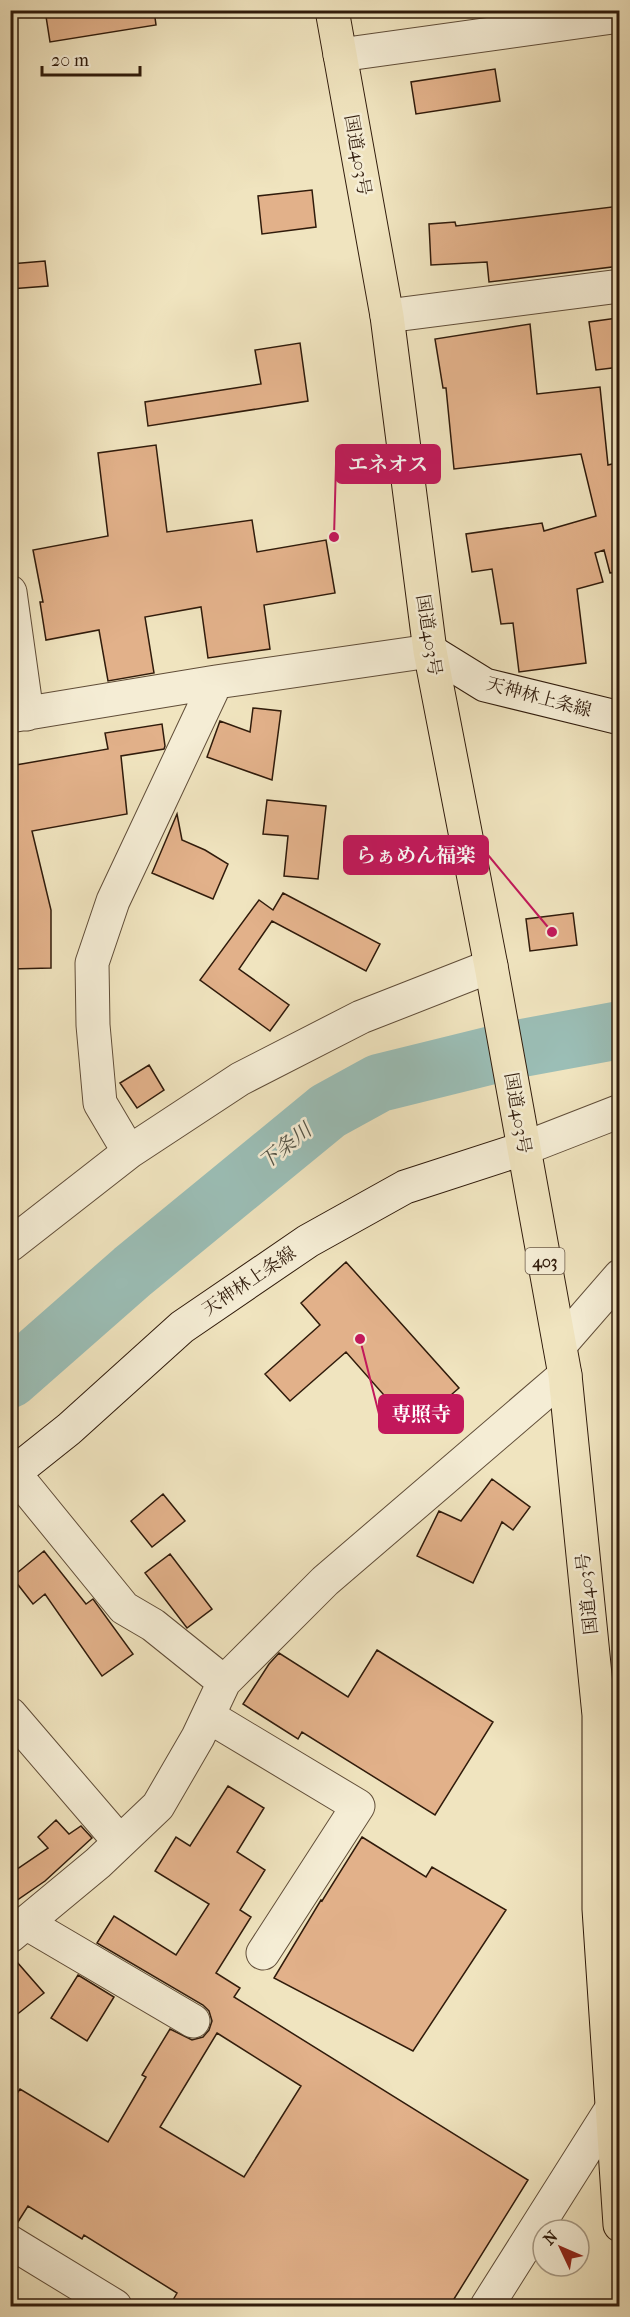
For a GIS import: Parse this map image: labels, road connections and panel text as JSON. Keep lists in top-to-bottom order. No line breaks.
{"streets":{"highway":["国道403号","403"],"street":["天神林上条線"]},"crossings":[["国道403号","天神林上条線"]],"water":["下条川"],"places":["エネオス","らぁめん福楽","専照寺"],"scale_bar":"20 m","north":"top left"}
